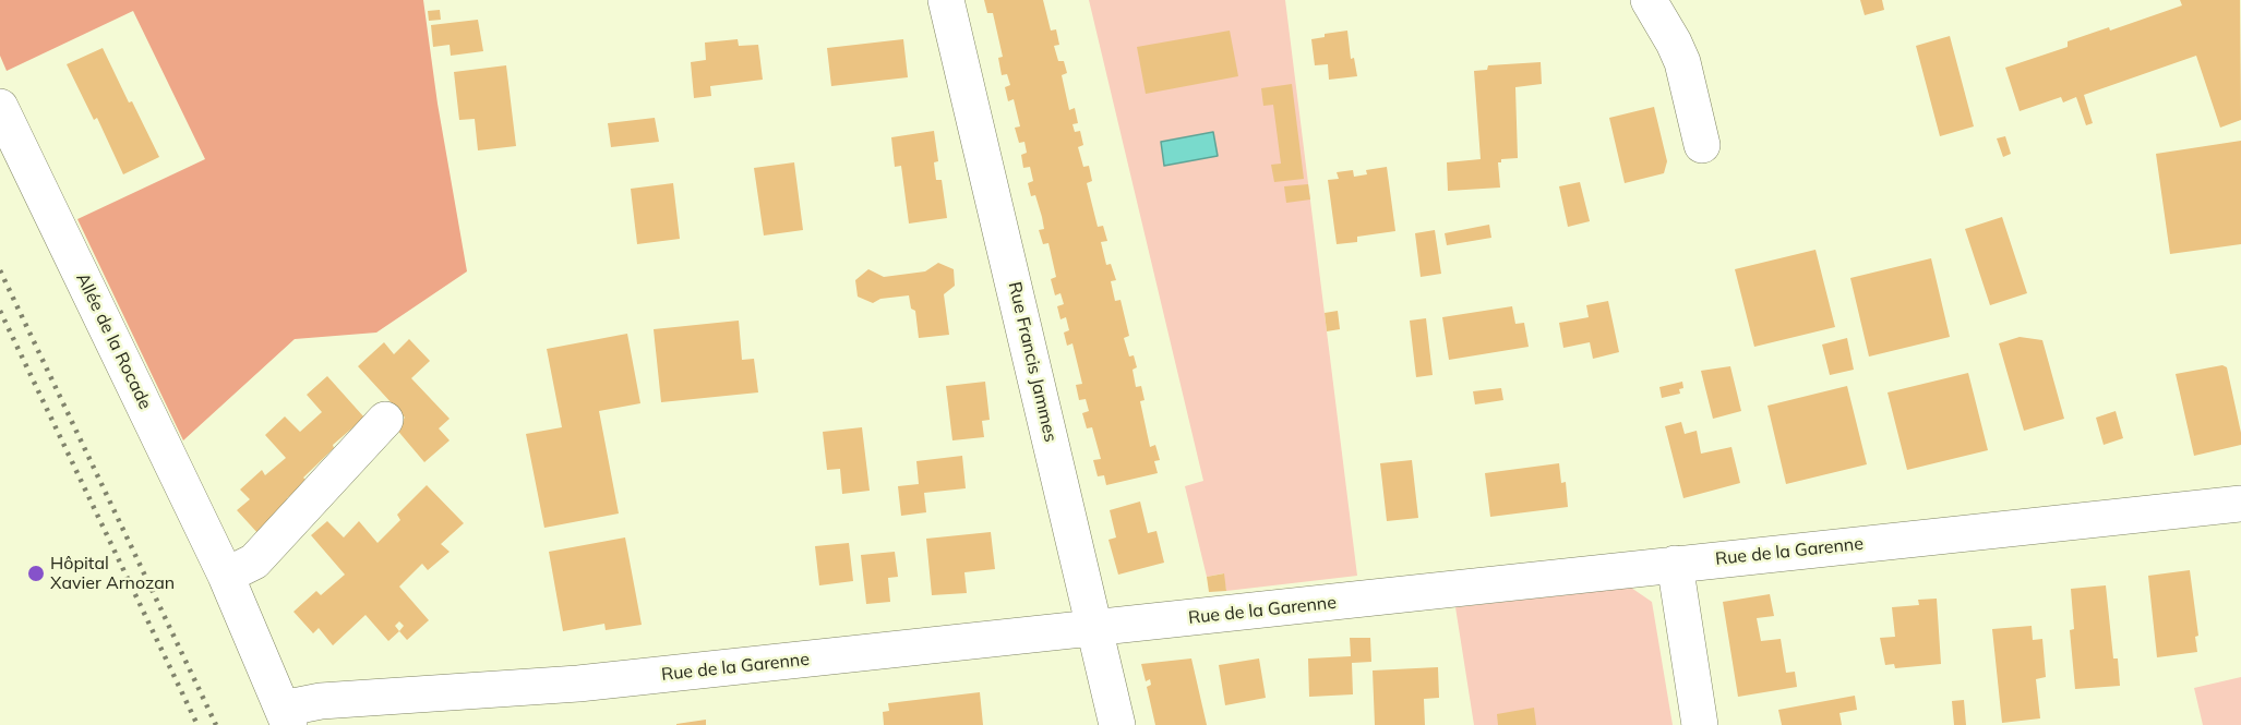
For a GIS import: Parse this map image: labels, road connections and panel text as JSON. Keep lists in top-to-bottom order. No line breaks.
{"streets":{"street":["Allée de la Rocade","Rue Francis Jammes","Rue de la Garenne"]},"crossings":[["Allée de la Rocade","Rue de la Garenne"],["Rue Francis Jammes","Rue de la Garenne"]],"places":["Hôpital Xavier Arnozan"]}
